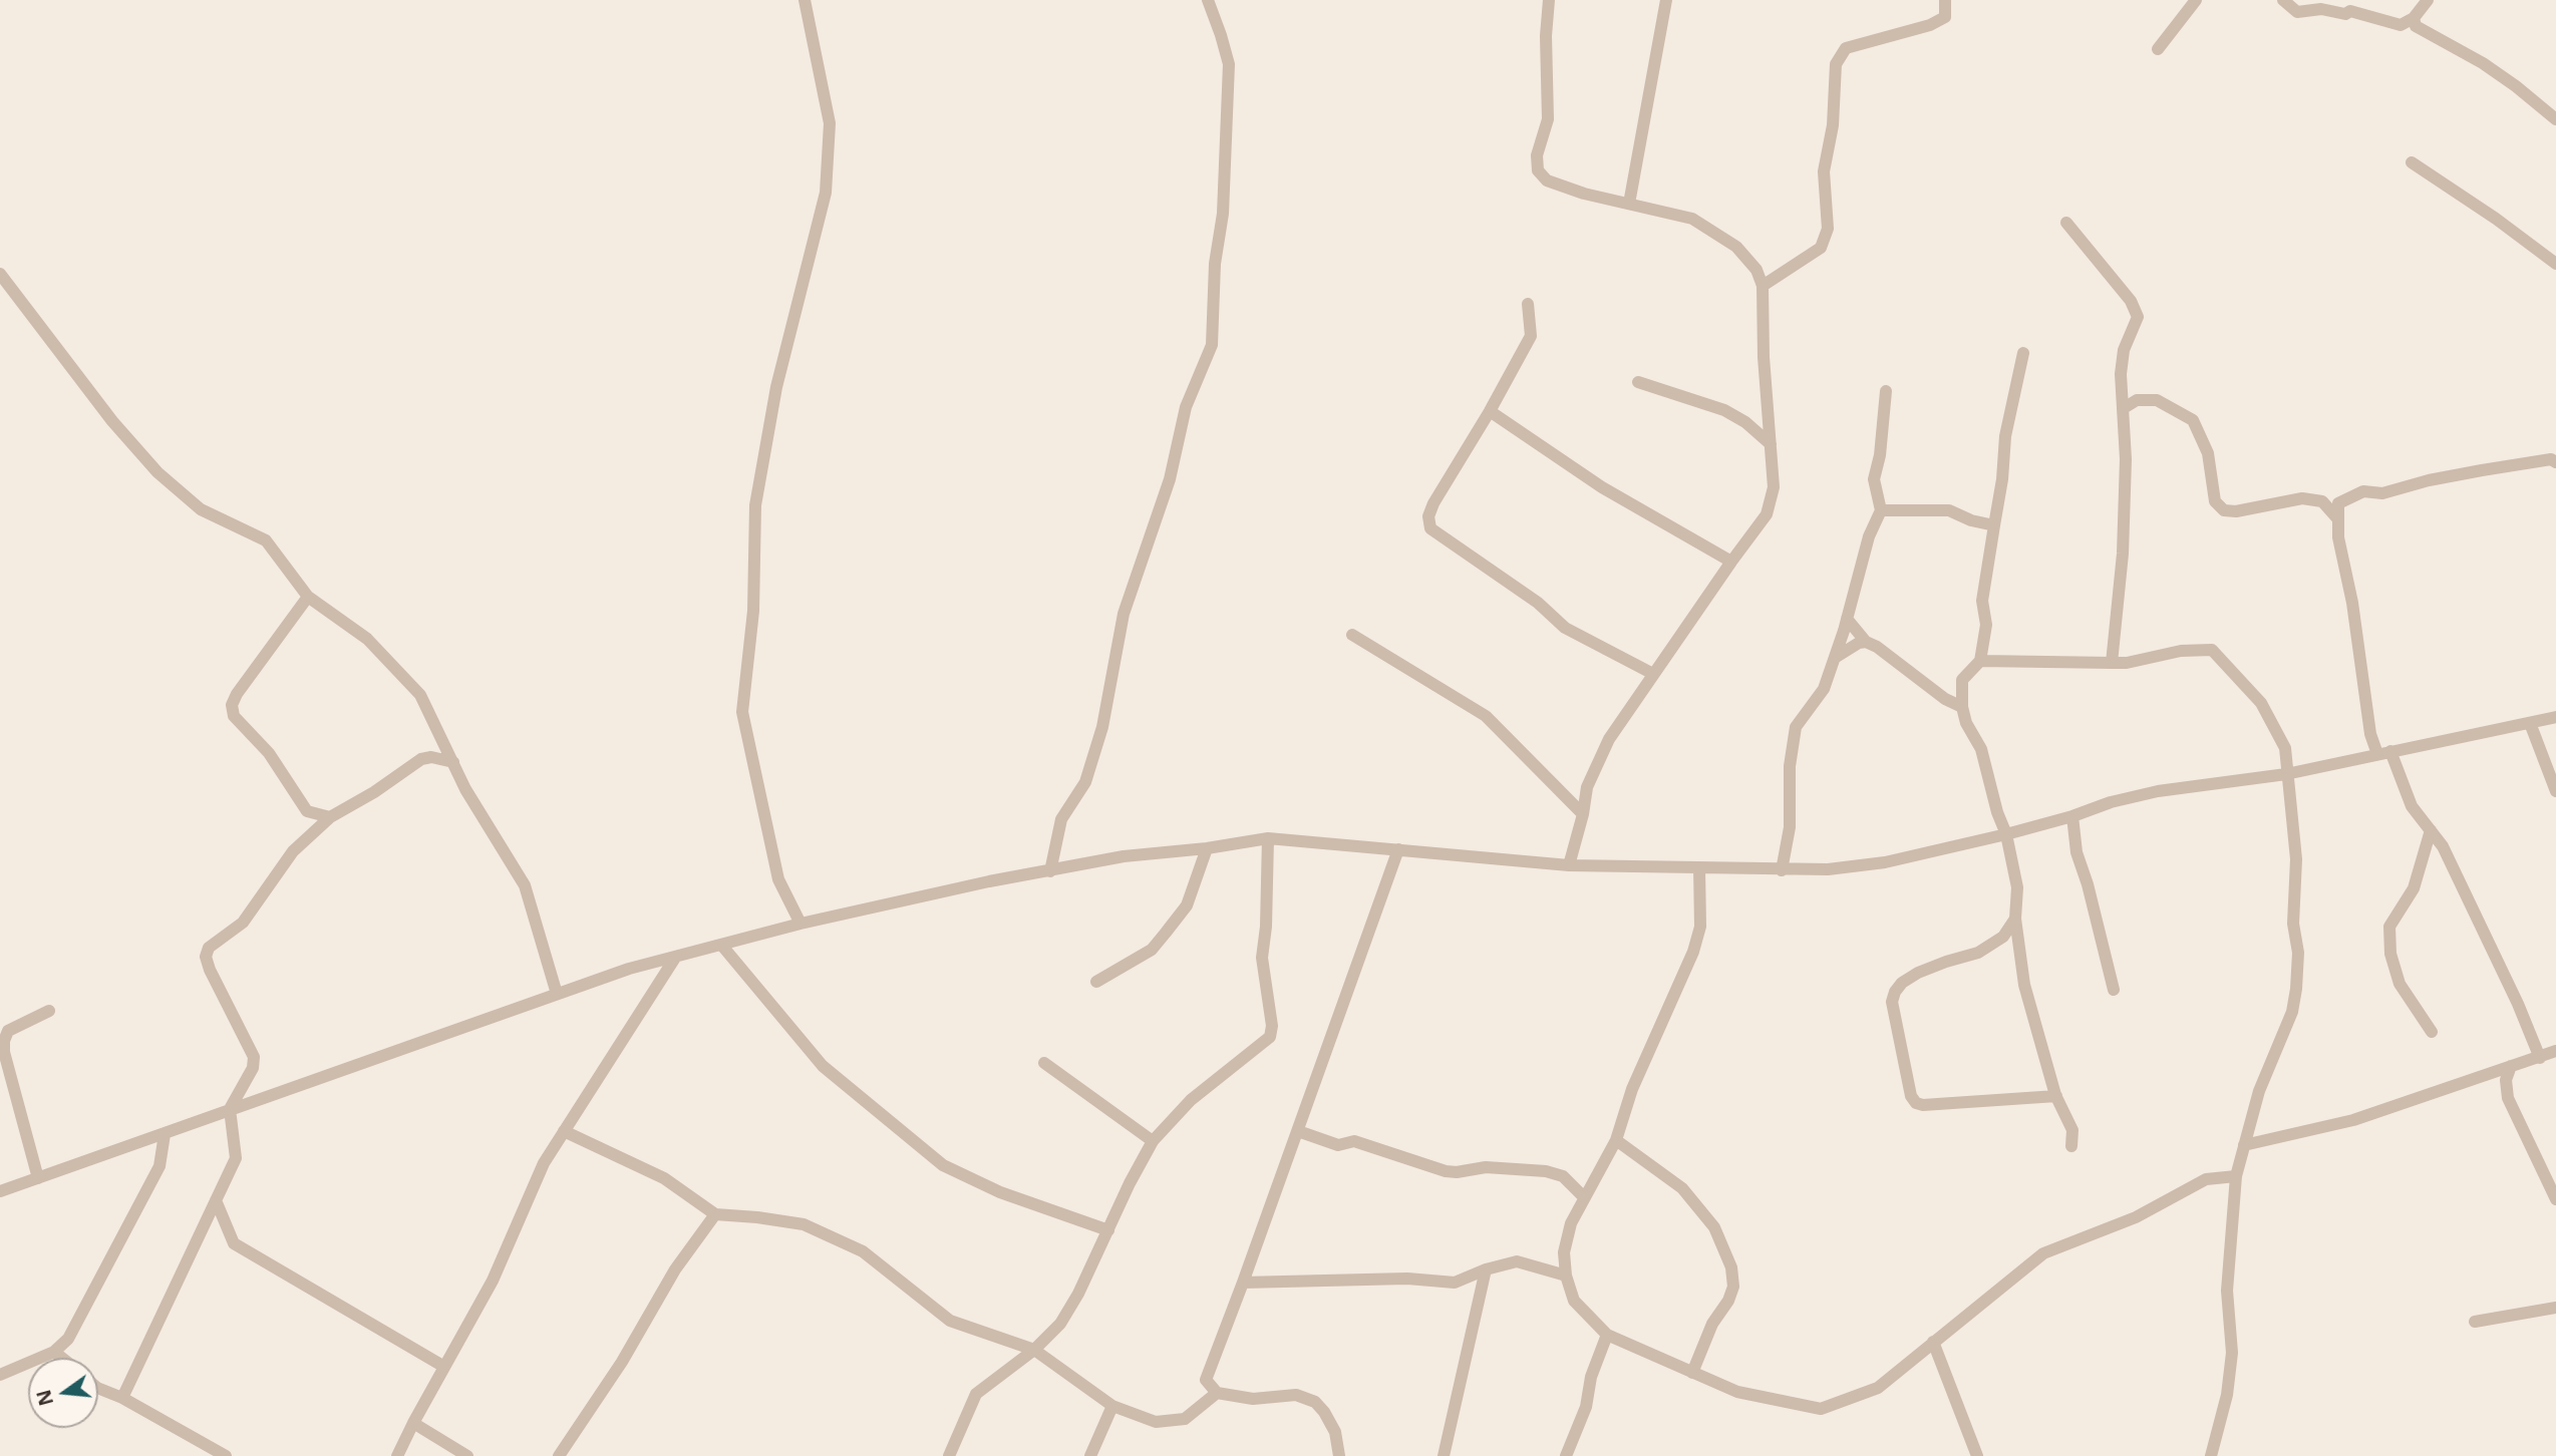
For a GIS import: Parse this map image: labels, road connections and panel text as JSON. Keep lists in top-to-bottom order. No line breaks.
{"north":"left"}
